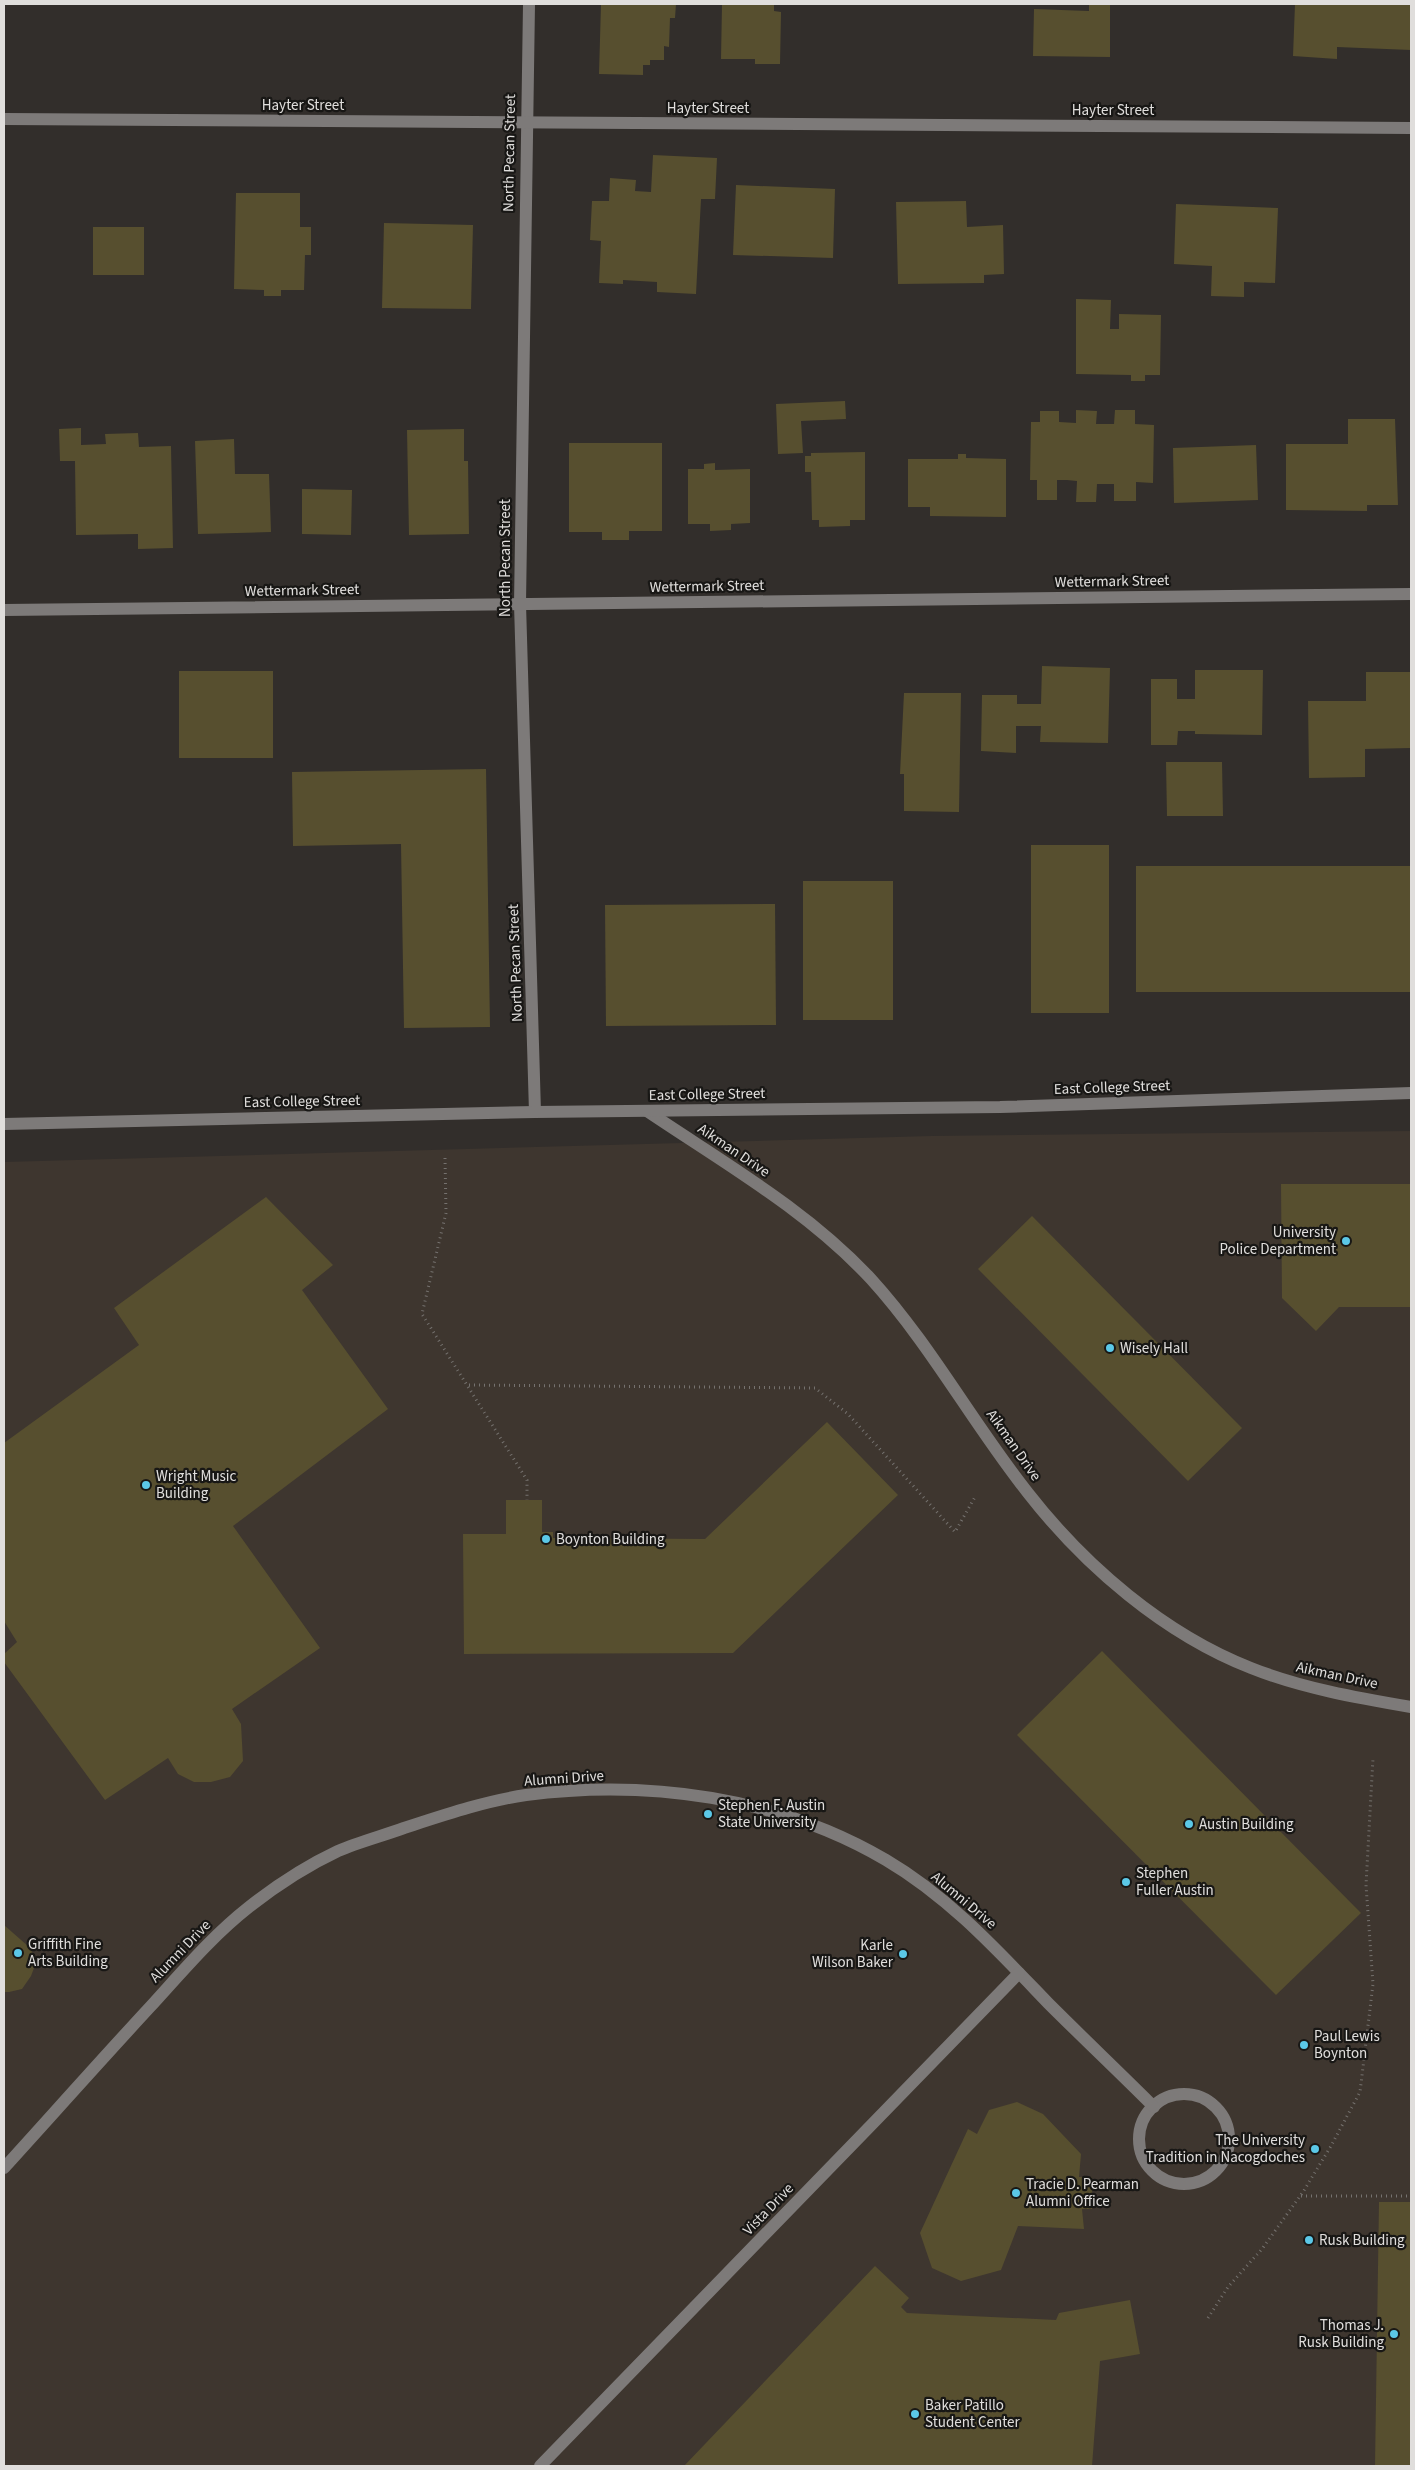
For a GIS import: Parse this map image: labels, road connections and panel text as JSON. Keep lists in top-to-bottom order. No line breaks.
{"streets":{"street":["Hayter Street","North Pecan Street","Wettermark Street","East College Street","Aikman Drive","Alumni Drive","Vista Drive"]},"crossings":[["Hayter Street","North Pecan Street"],["North Pecan Street","Wettermark Street"],["North Pecan Street","East College Street"],["East College Street","Aikman Drive"],["Alumni Drive","Vista Drive"]],"places":["University Police Department","Wisely Hall","Wright Music Building","Boynton Building","Stephen F. Austin State University","Austin Building","Stephen Fuller Austin","Griffith Fine Arts Building","Karle Wilson Baker","Paul Lewis Boynton","The University Tradition in Nacogdoches","Tracie D. Pearman Alumni Office","Rusk Building","Thomas J. Rusk Building","Baker Patillo Student Center"]}
